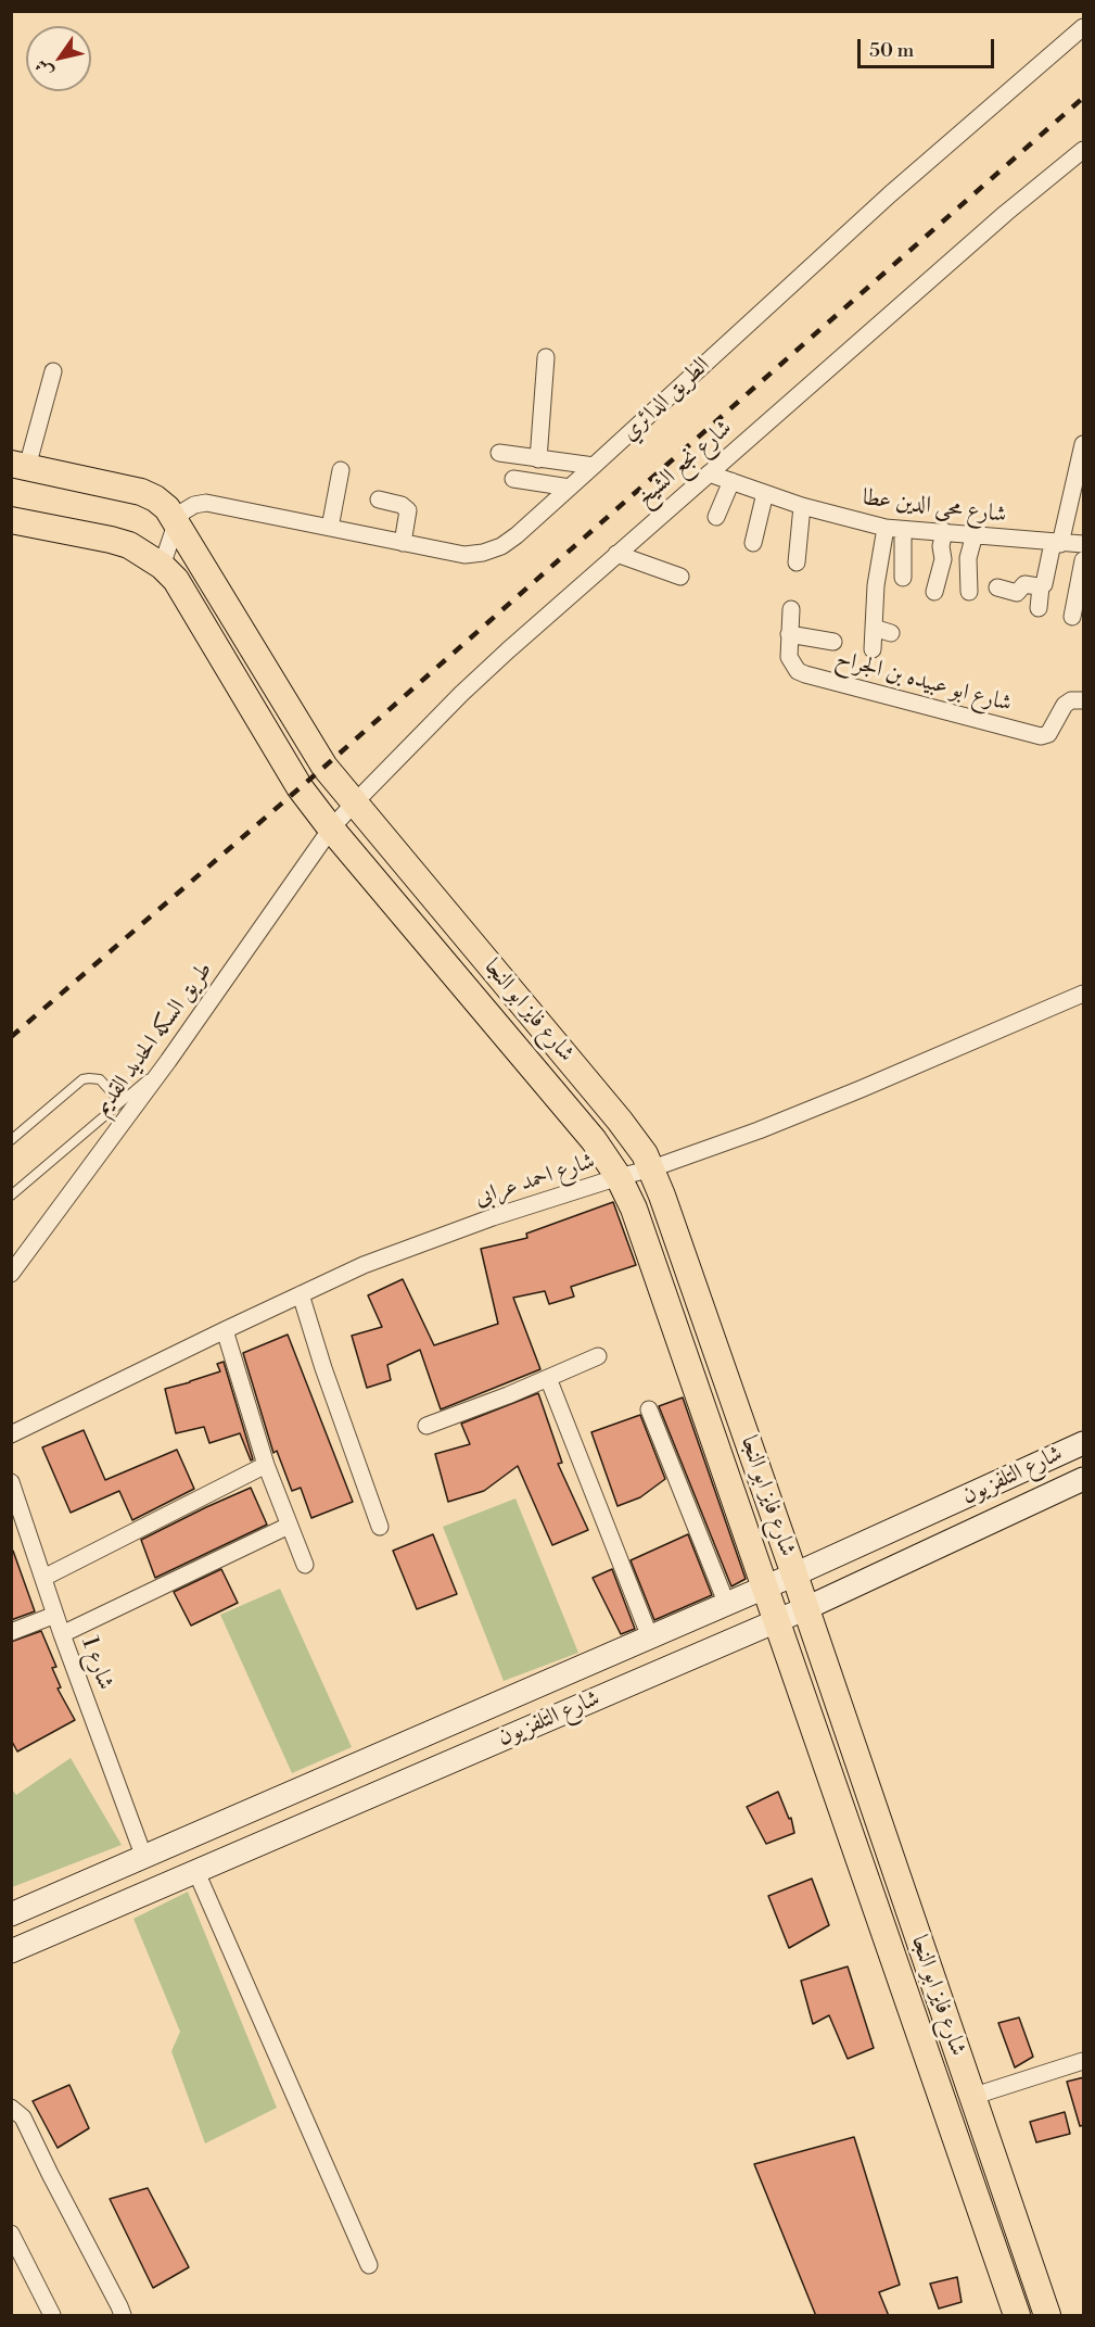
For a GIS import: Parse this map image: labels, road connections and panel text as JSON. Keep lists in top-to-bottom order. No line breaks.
{"streets":{"main road":["شارع فايز ابو النجا","شارع التلفزيون"],"street":["الطريق الدائري","شارع نجع الشيخ","شارع محى الدين عطا","شارع ابو عبيده بن الجراح","طريق السكه الحديد القديم","شارع احمد عرابى","شارع 1"]},"crossings":[["الطريق الدائري","شارع فايز ابو النجا"],["شارع نجع الشيخ","شارع محى الدين عطا"],["شارع نجع الشيخ","شارع فايز ابو النجا"],["شارع نجع الشيخ","طريق السكه الحديد القديم"],["شارع فايز ابو النجا","طريق السكه الحديد القديم"],["شارع فايز ابو النجا","شارع احمد عرابى"],["شارع فايز ابو النجا","شارع التلفزيون"],["شارع التلفزيون","شارع 1"]],"scale_bar":"50 m","north":"bottom left"}
